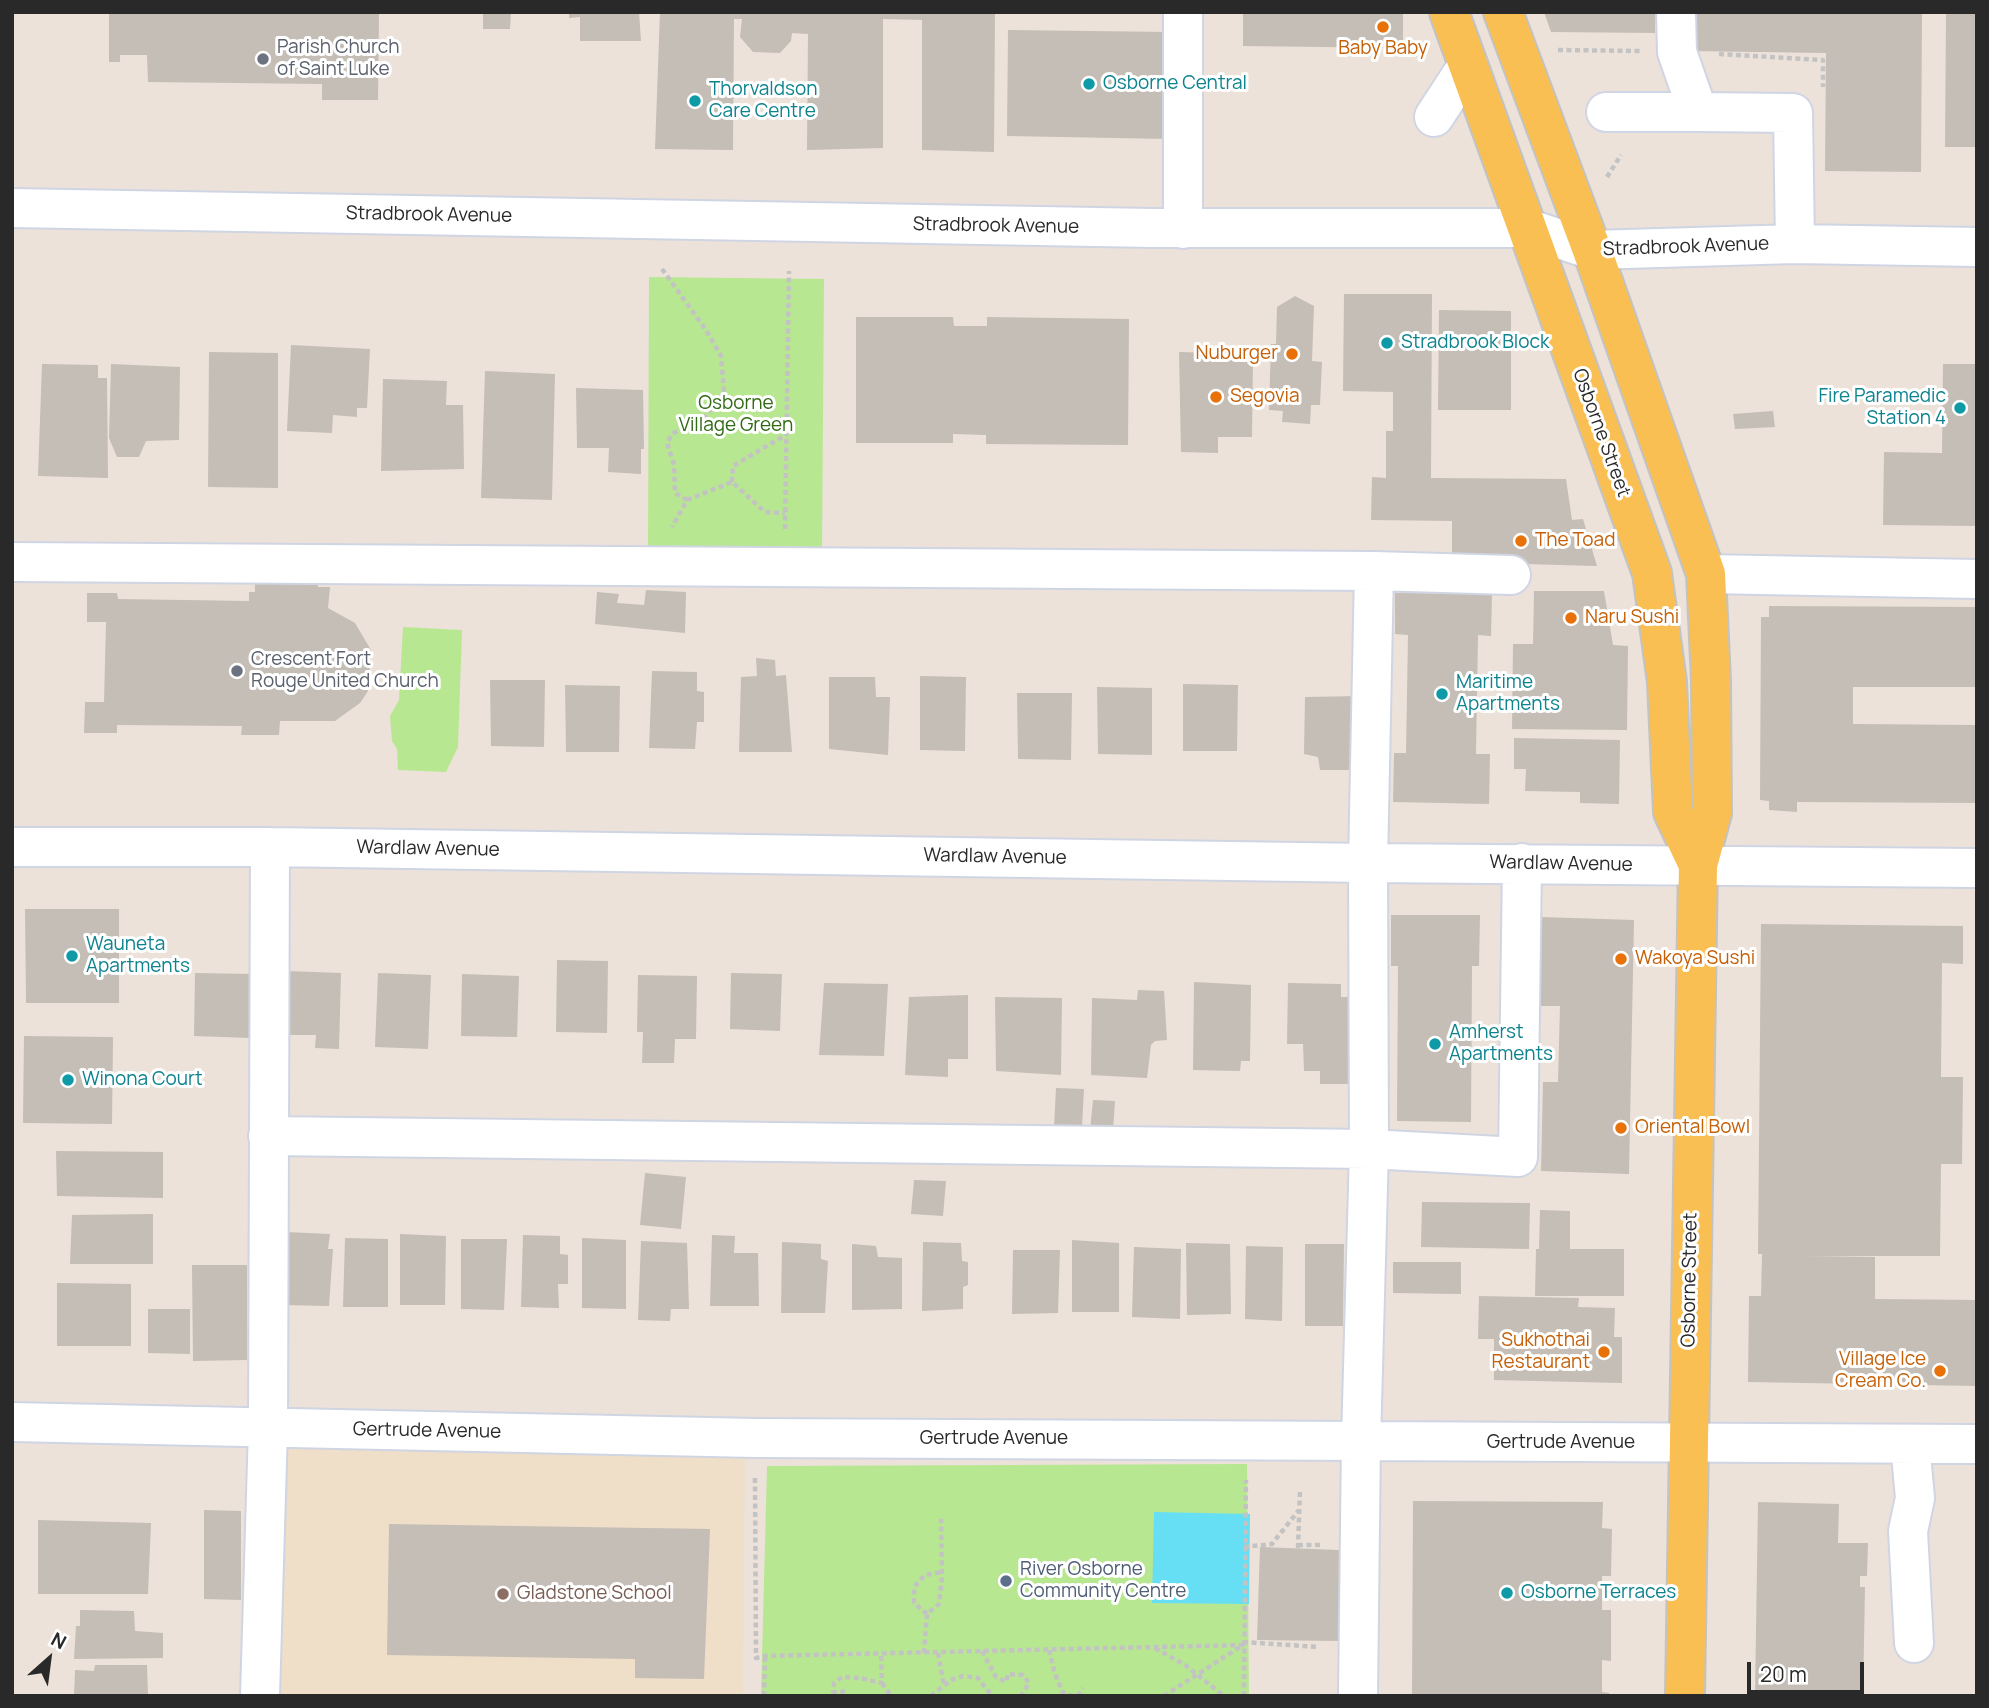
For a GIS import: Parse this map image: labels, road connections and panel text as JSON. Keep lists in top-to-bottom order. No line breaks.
{"streets":{"main road":["Osborne Street"],"street":["Stradbrook Avenue","Wardlaw Avenue","Gertrude Avenue"]},"crossings":[["Stradbrook Avenue","Osborne Street"],["Osborne Street","Wardlaw Avenue"],["Osborne Street","Gertrude Avenue"]],"parks":["Osborne Village Green"],"places":["Baby Baby","Parish Church of Saint Luke","Osborne Central","Thorvaldson Care Centre","Stradbrook Block","Nuburger","Segovia","Fire Paramedic Station 4","The Toad","Naru Sushi","Crescent Fort Rouge United Church","Maritime Apartments","Wauneta Apartments","Wakoya Sushi","Amherst Apartments","Winona Court","Oriental Bowl","Sukhothai Restaurant","Village Ice Cream Co.","River Osborne Community Centre","Osborne Terraces","Gladstone School"],"scale_bar":"20 m","north":"top right"}
